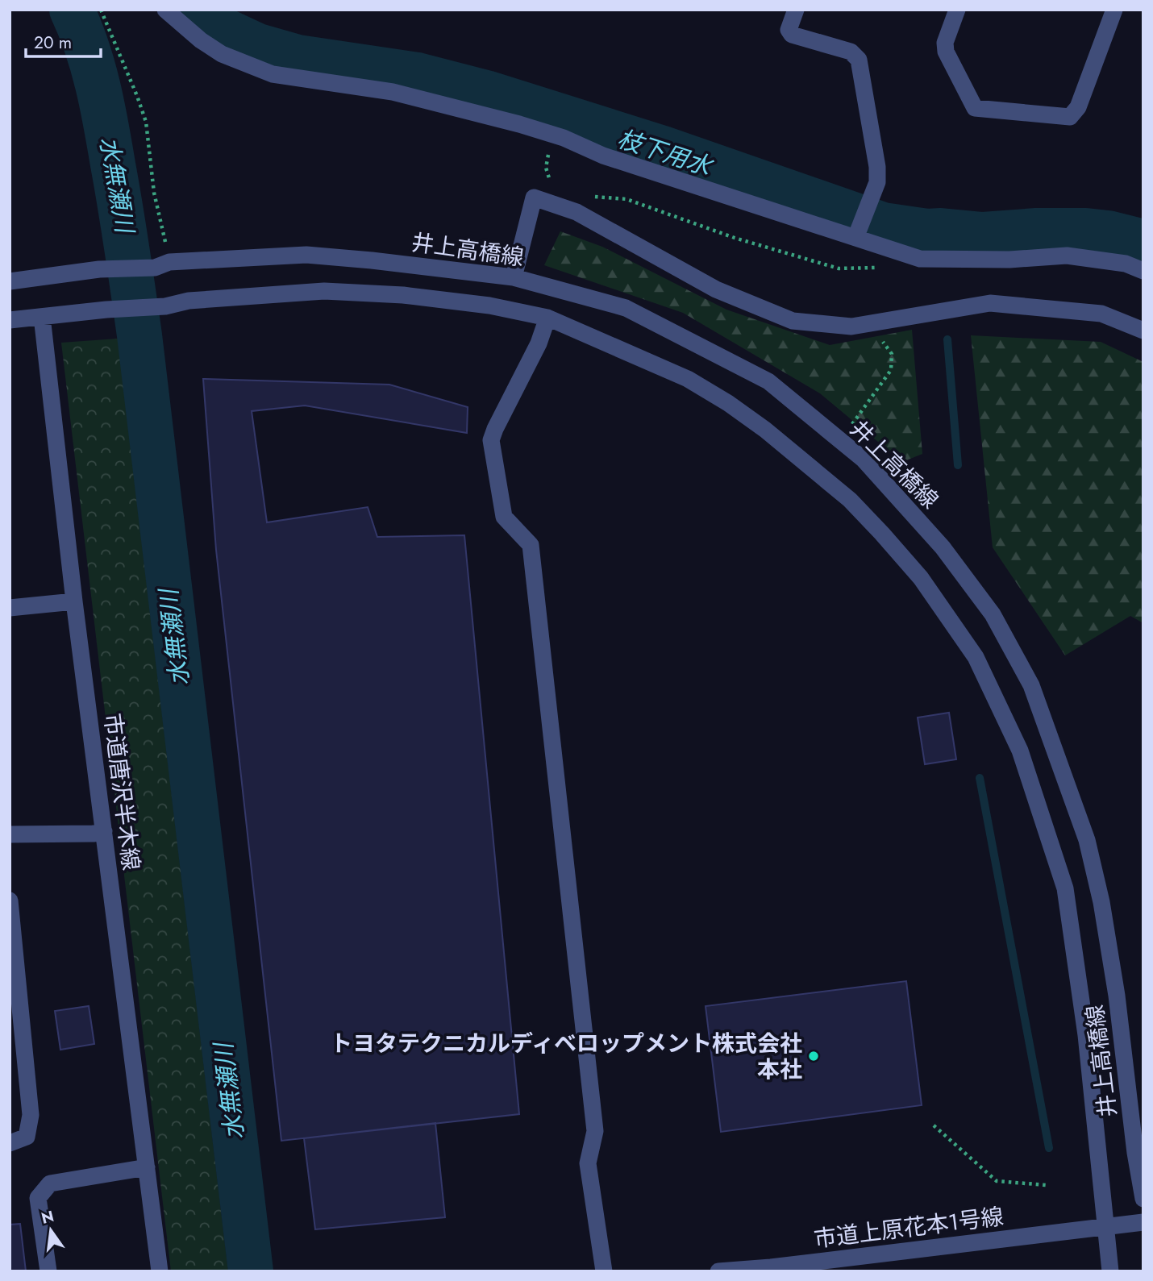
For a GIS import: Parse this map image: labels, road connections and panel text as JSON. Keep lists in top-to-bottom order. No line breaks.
{"streets":{"street":["井上高橋線","市道唐沢半木線","市道上原花本1号線"]},"crossings":[["井上高橋線","市道唐沢半木線"],["井上高橋線","市道上原花本1号線"]],"water":["枝下用水","水無瀬川"],"places":["トヨタテクニカルディベロップメント株式会社 本社"],"scale_bar":"20 m","north":"top"}
